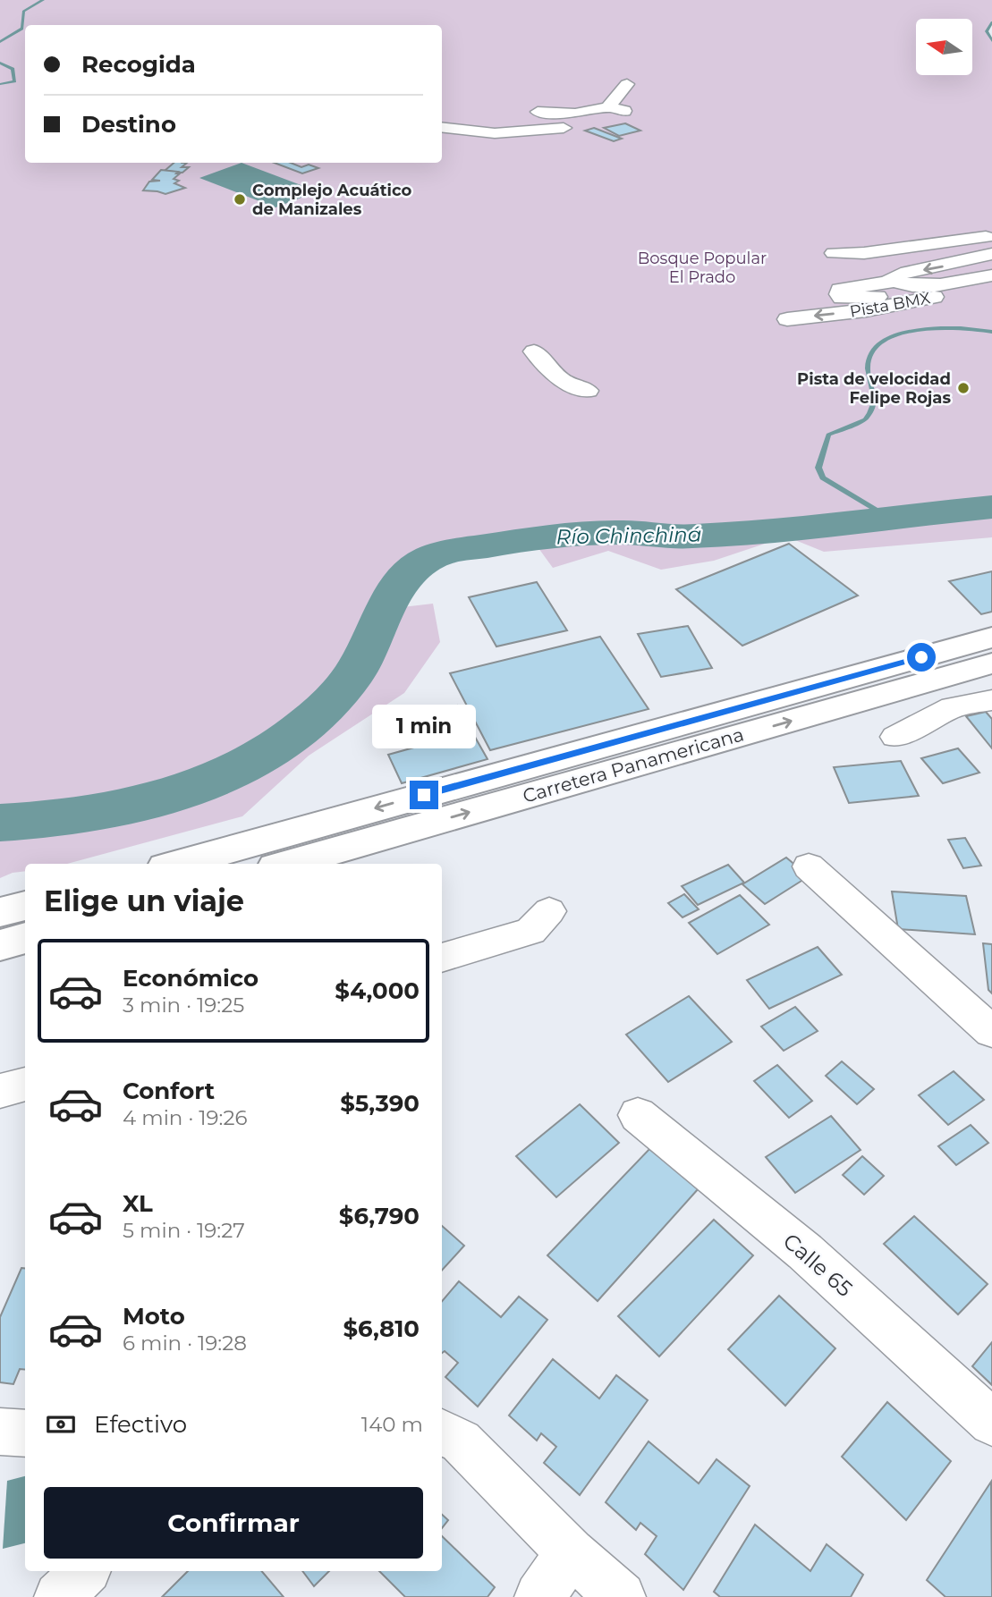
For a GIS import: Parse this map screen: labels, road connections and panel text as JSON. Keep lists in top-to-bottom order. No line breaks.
{"streets":{"highway":["Carretera Panamericana"],"street":["Pista BMX","Calle 65"]},"water":["Río Chinchiná"],"parks":["Bosque Popular El Prado"],"places":["Complejo Acuático de Manizales","Pista de velocidad Felipe Rojas"],"north":"left","page":{"banner":["Recogida","Destino"],"bubble":"1 min","heading":"Elige un viaje","list":[{"name":"Económico","note":"3 min · 19:25","value":"$4,000"},{"name":"Confort","note":"4 min · 19:26","value":"$5,390"},{"name":"XL","note":"5 min · 19:27","value":"$6,790"},{"name":"Moto","note":"6 min · 19:28","value":"$6,810"}],"pay":["Efectivo","140 m"],"buttons":"Confirmar"}}
